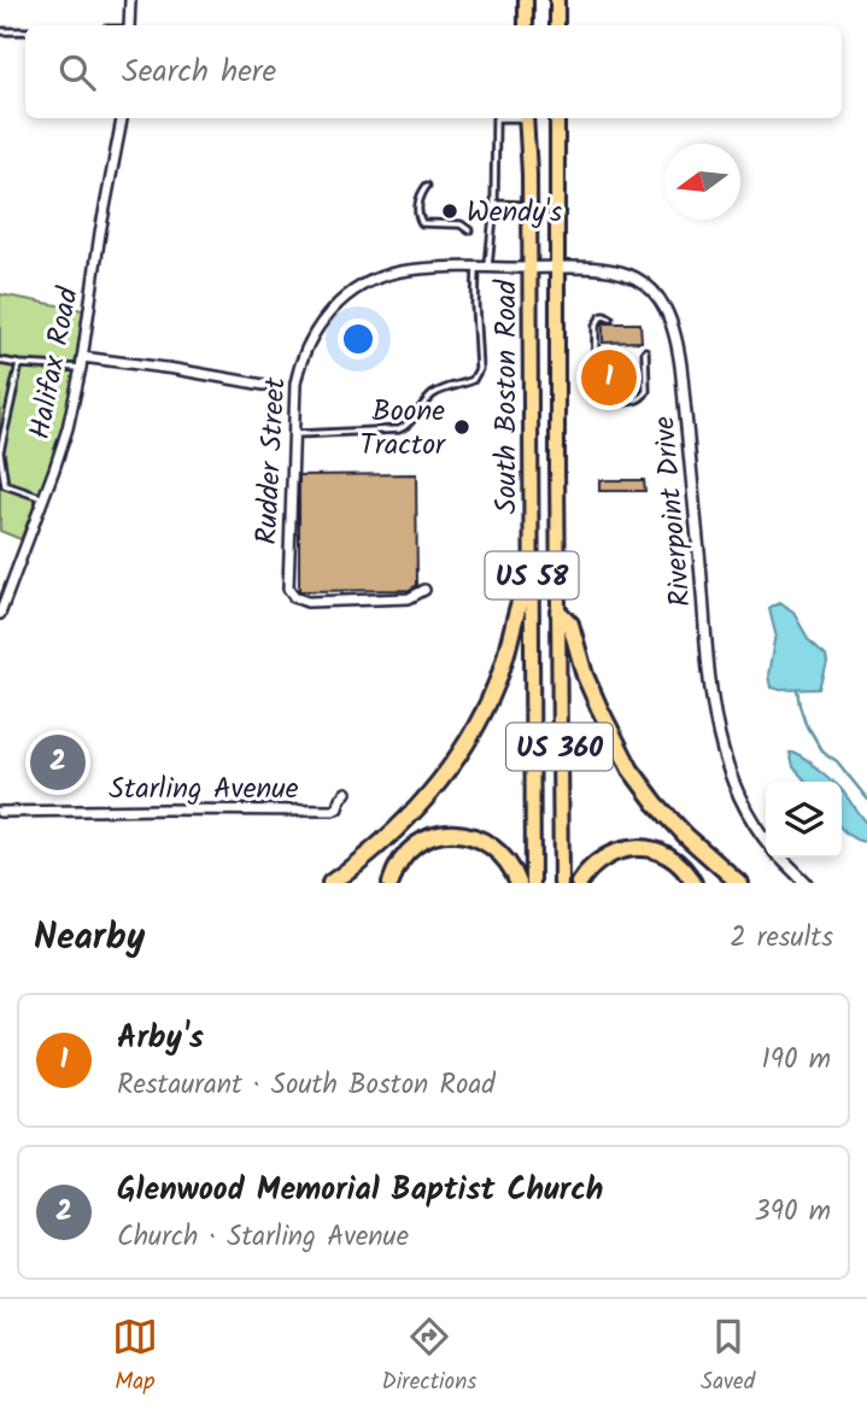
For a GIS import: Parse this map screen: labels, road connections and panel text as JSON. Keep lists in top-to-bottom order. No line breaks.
{"streets":{"highway":["South Boston Road","US 58","US 360"],"street":["Halifax Road","Rudder Street","Riverpoint Drive","Starling Avenue"]},"crossings":[["South Boston Road","Rudder Street"],["South Boston Road","Riverpoint Drive"],["South Boston Road","US 58"],["Rudder Street","Riverpoint Drive"]],"places":["Wendy's","Boone Tractor"],"north":"left","page":{"search":"Search here","pins":["1","2"],"heading":["Nearby","2 results"],"list":[{"mark":"1","name":"Arby's","note":"Restaurant · South Boston Road","value":"190 m"},{"mark":"2","name":"Glenwood Memorial Baptist Church","note":"Church · Starling Avenue","value":"390 m"}],"nav":["Map","Directions","Saved"]}}
